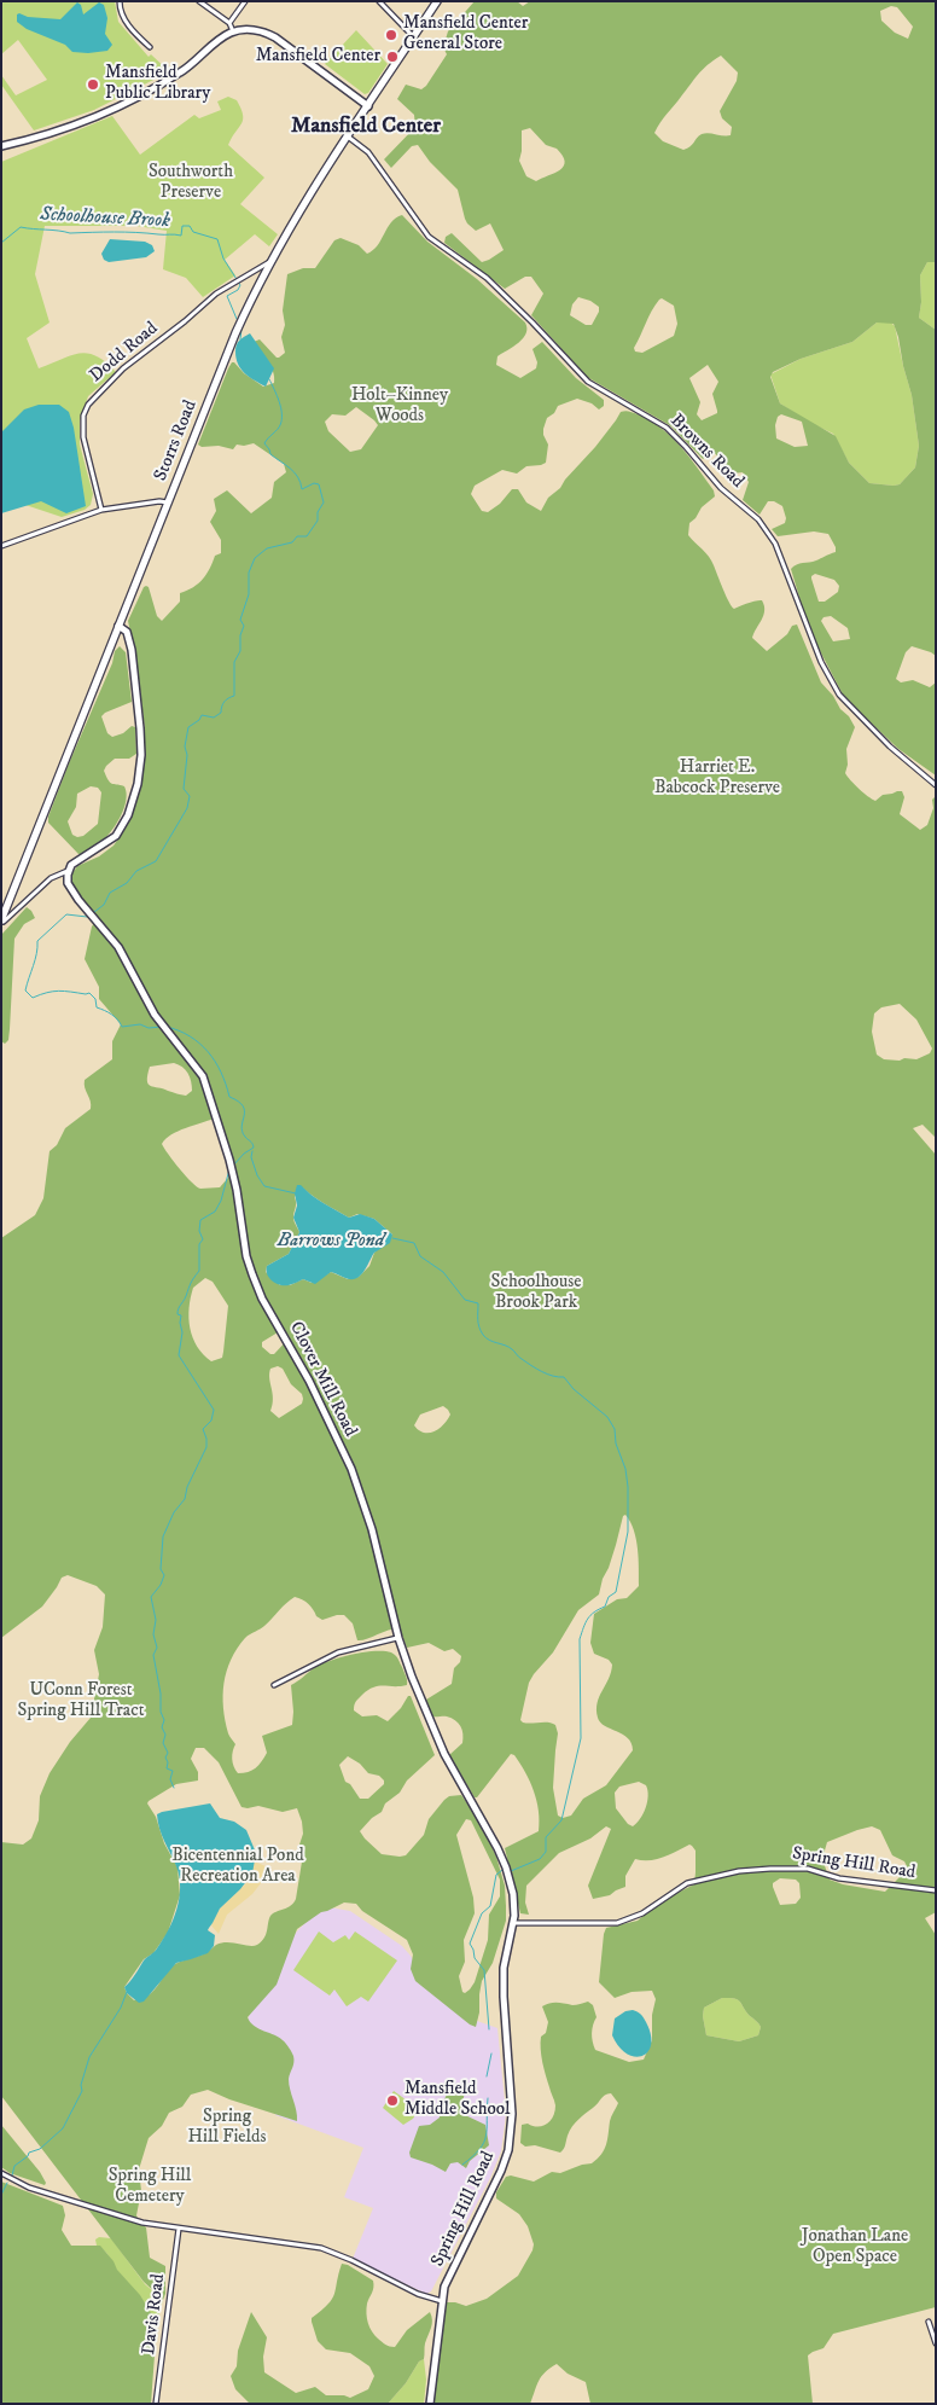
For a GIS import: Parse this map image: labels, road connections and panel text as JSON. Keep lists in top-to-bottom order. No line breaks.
{"streets":{"main road":["Storrs Road"],"street":["Dodd Road","Browns Road","Clover Mill Road","Spring Hill Road","Davis Road"]},"crossings":[["Dodd Road","Storrs Road"],["Storrs Road","Browns Road"],["Clover Mill Road","Spring Hill Road"]],"districts":["Mansfield Center"],"water":["Schoolhouse Brook","Barrows Pond"],"parks":["Southworth Preserve","Holt–Kinney Woods","Harriet E. Babcock Preserve","Schoolhouse Brook Park","UConn Forest Spring Hill Tract","Bicentennial Pond Recreation Area","Spring Hill Fields","Spring Hill Cemetery","Jonathan Lane Open Space"],"places":["Mansfield Center General Store","Mansfield Center","Mansfield Public Library","Mansfield Middle School"]}
